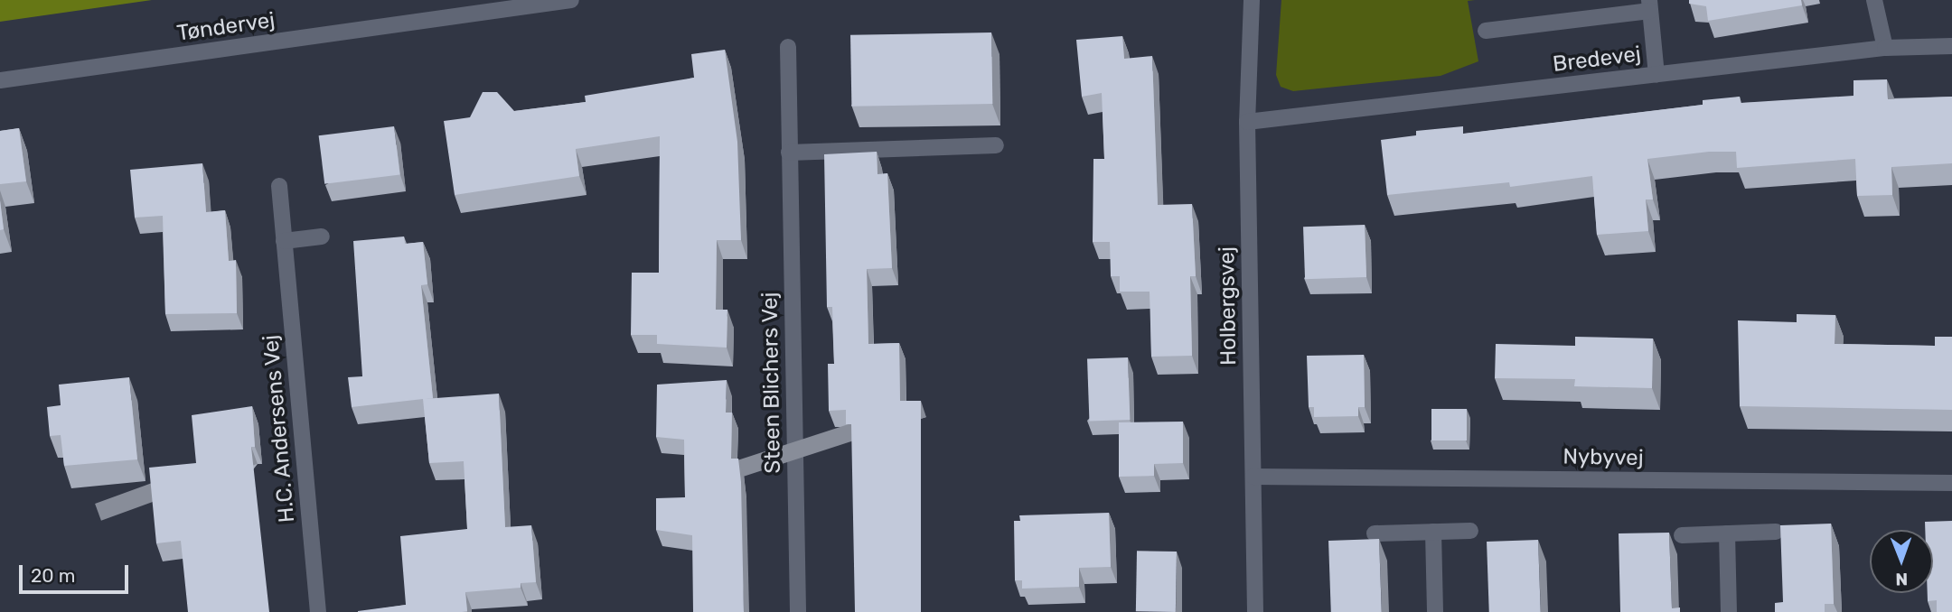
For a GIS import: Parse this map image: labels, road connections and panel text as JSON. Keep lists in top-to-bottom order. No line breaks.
{"streets":{"street":["Tøndervej","Bredevej","Holbergsvej","Steen Blichers Vej","H.C. Andersens Vej","Nybyvej"]},"crossings":[["Bredevej","Holbergsvej"],["Holbergsvej","Nybyvej"]],"scale_bar":"20 m","north":"bottom"}
